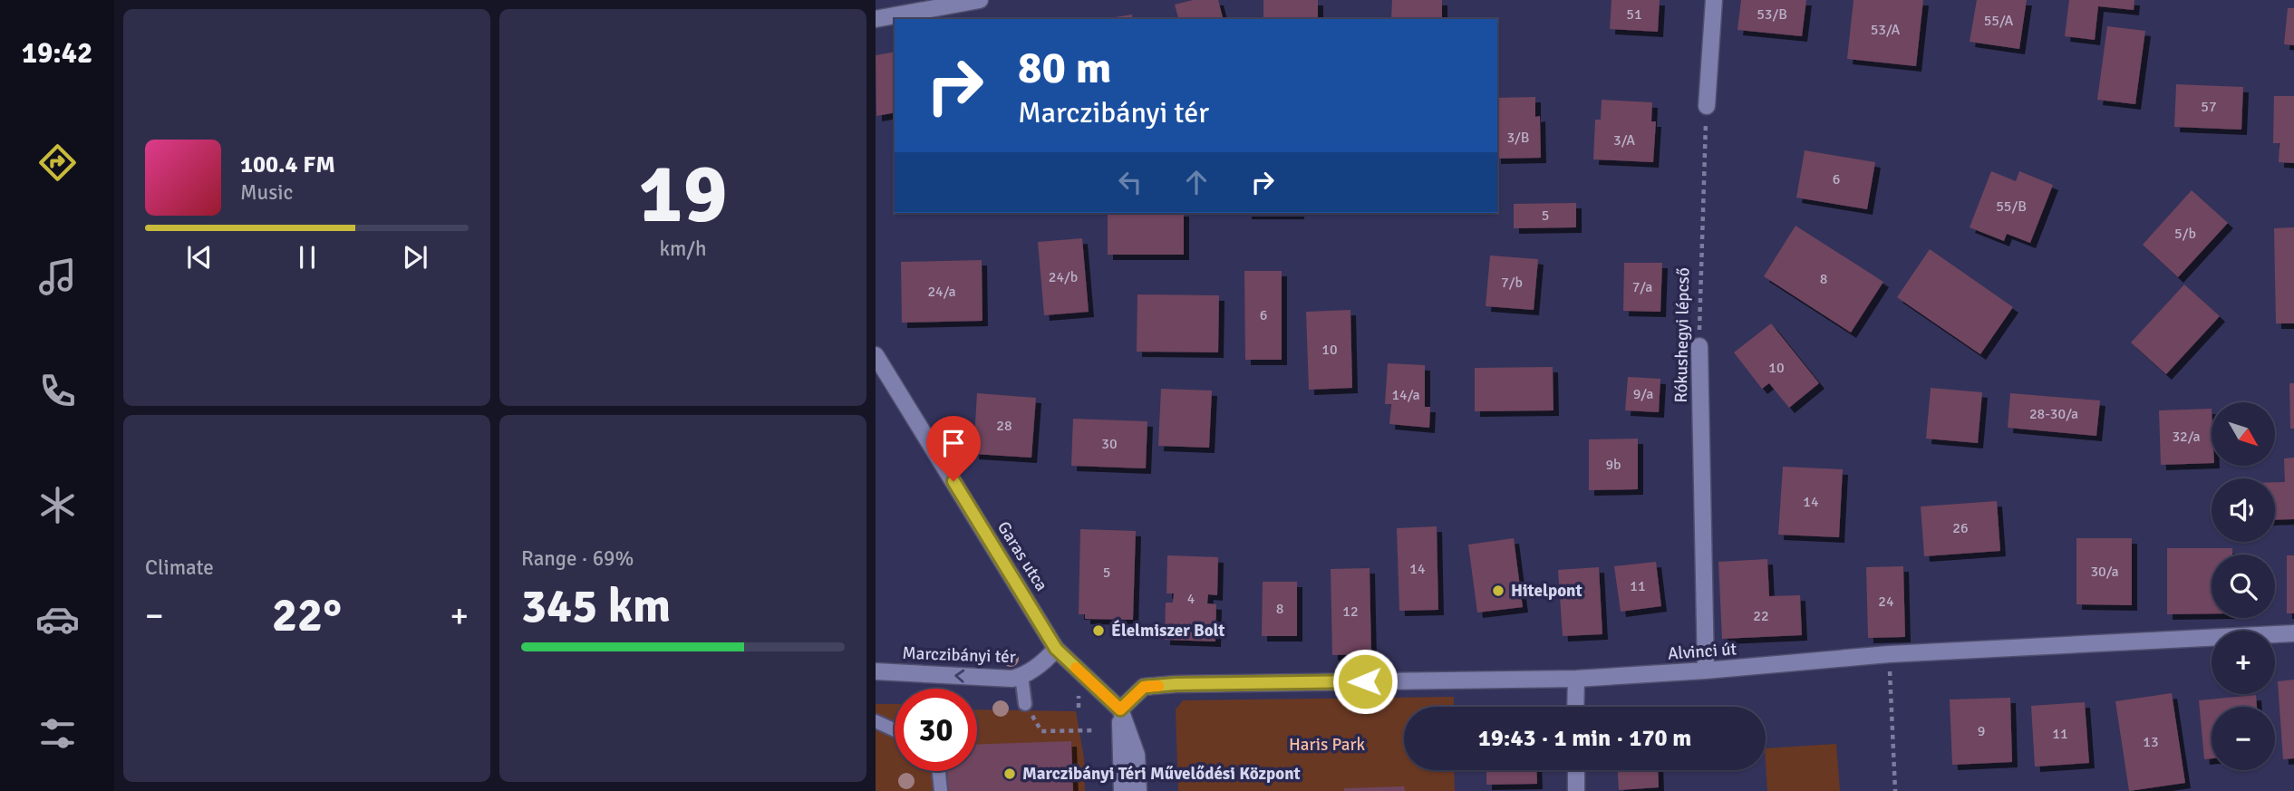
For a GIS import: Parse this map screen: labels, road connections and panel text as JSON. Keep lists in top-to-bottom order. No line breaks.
{"streets":{"street":["Rókushegyi lépcső","Garas utca","Alvinci út","Marczibányi tér"]},"crossings":[["Rókushegyi lépcső","Alvinci út"],["Garas utca","Marczibányi tér"]],"one_way":["Marczibányi tér"],"parks":["Haris Park"],"places":["Hitelpont","Élelmiszer Bolt","Marczibányi Téri Művelődési Központ"],"house_numbers":["51","53/B","55/A","53/A","57","3/B","3/A","6","55/B","5","5/b","24/b","8","7/b","7/a","24/a","6","10","10","9/a","14/a","28-30/a","28","32/a","30","9b","14","26","14","30/a","5","11","4","24","8","12","22","9","11","13"],"north":"bottom right","page":{"tabs":"19:42","tile":[["19","km/h"],"Climate",["Range · 69%","345 km"]],"turn":["80 m","Marczibányi tér"],"song":["100.4 FM","Music"],"map_buttons":["+","−"],"heat":["−","22°","+"],"limit":"30","trip":"19:43 · 1 min · 170 m"}}
